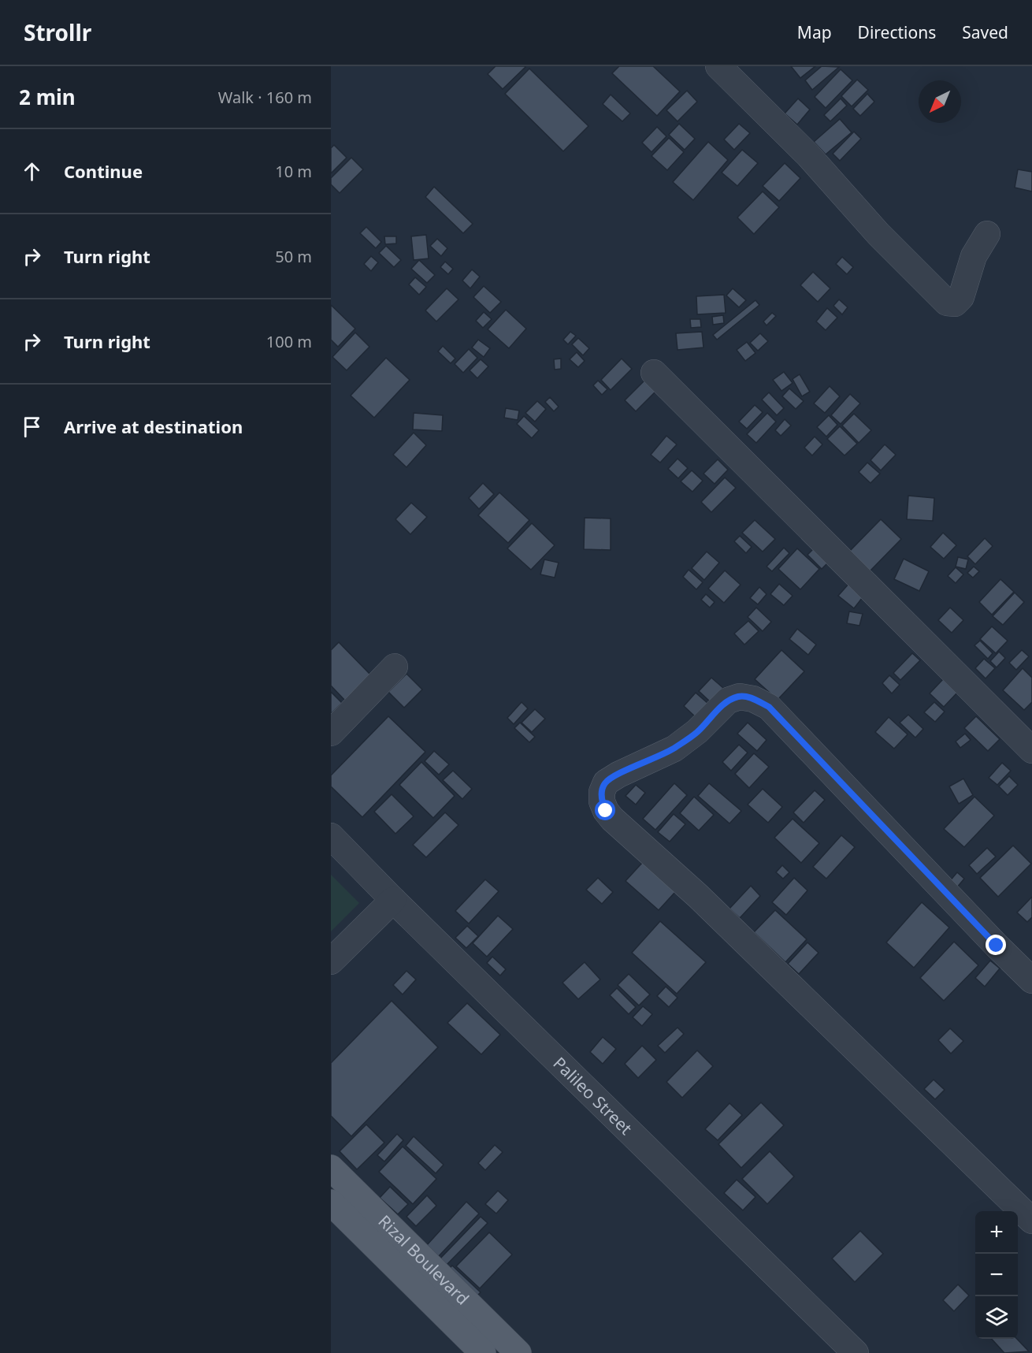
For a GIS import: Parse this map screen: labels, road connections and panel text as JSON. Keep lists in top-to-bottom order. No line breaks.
{"streets":{"main road":["Rizal Boulevard"],"street":["Palileo Street"]},"north":"bottom left","page":{"header":"Strollr","nav":["Map","Directions","Saved"],"heading":["2 min","Walk · 160 m"],"list":[["Continue","10 m"],["Turn right","50 m"],["Turn right","100 m"],"Arrive at destination"],"map_buttons":["+","−"]}}
